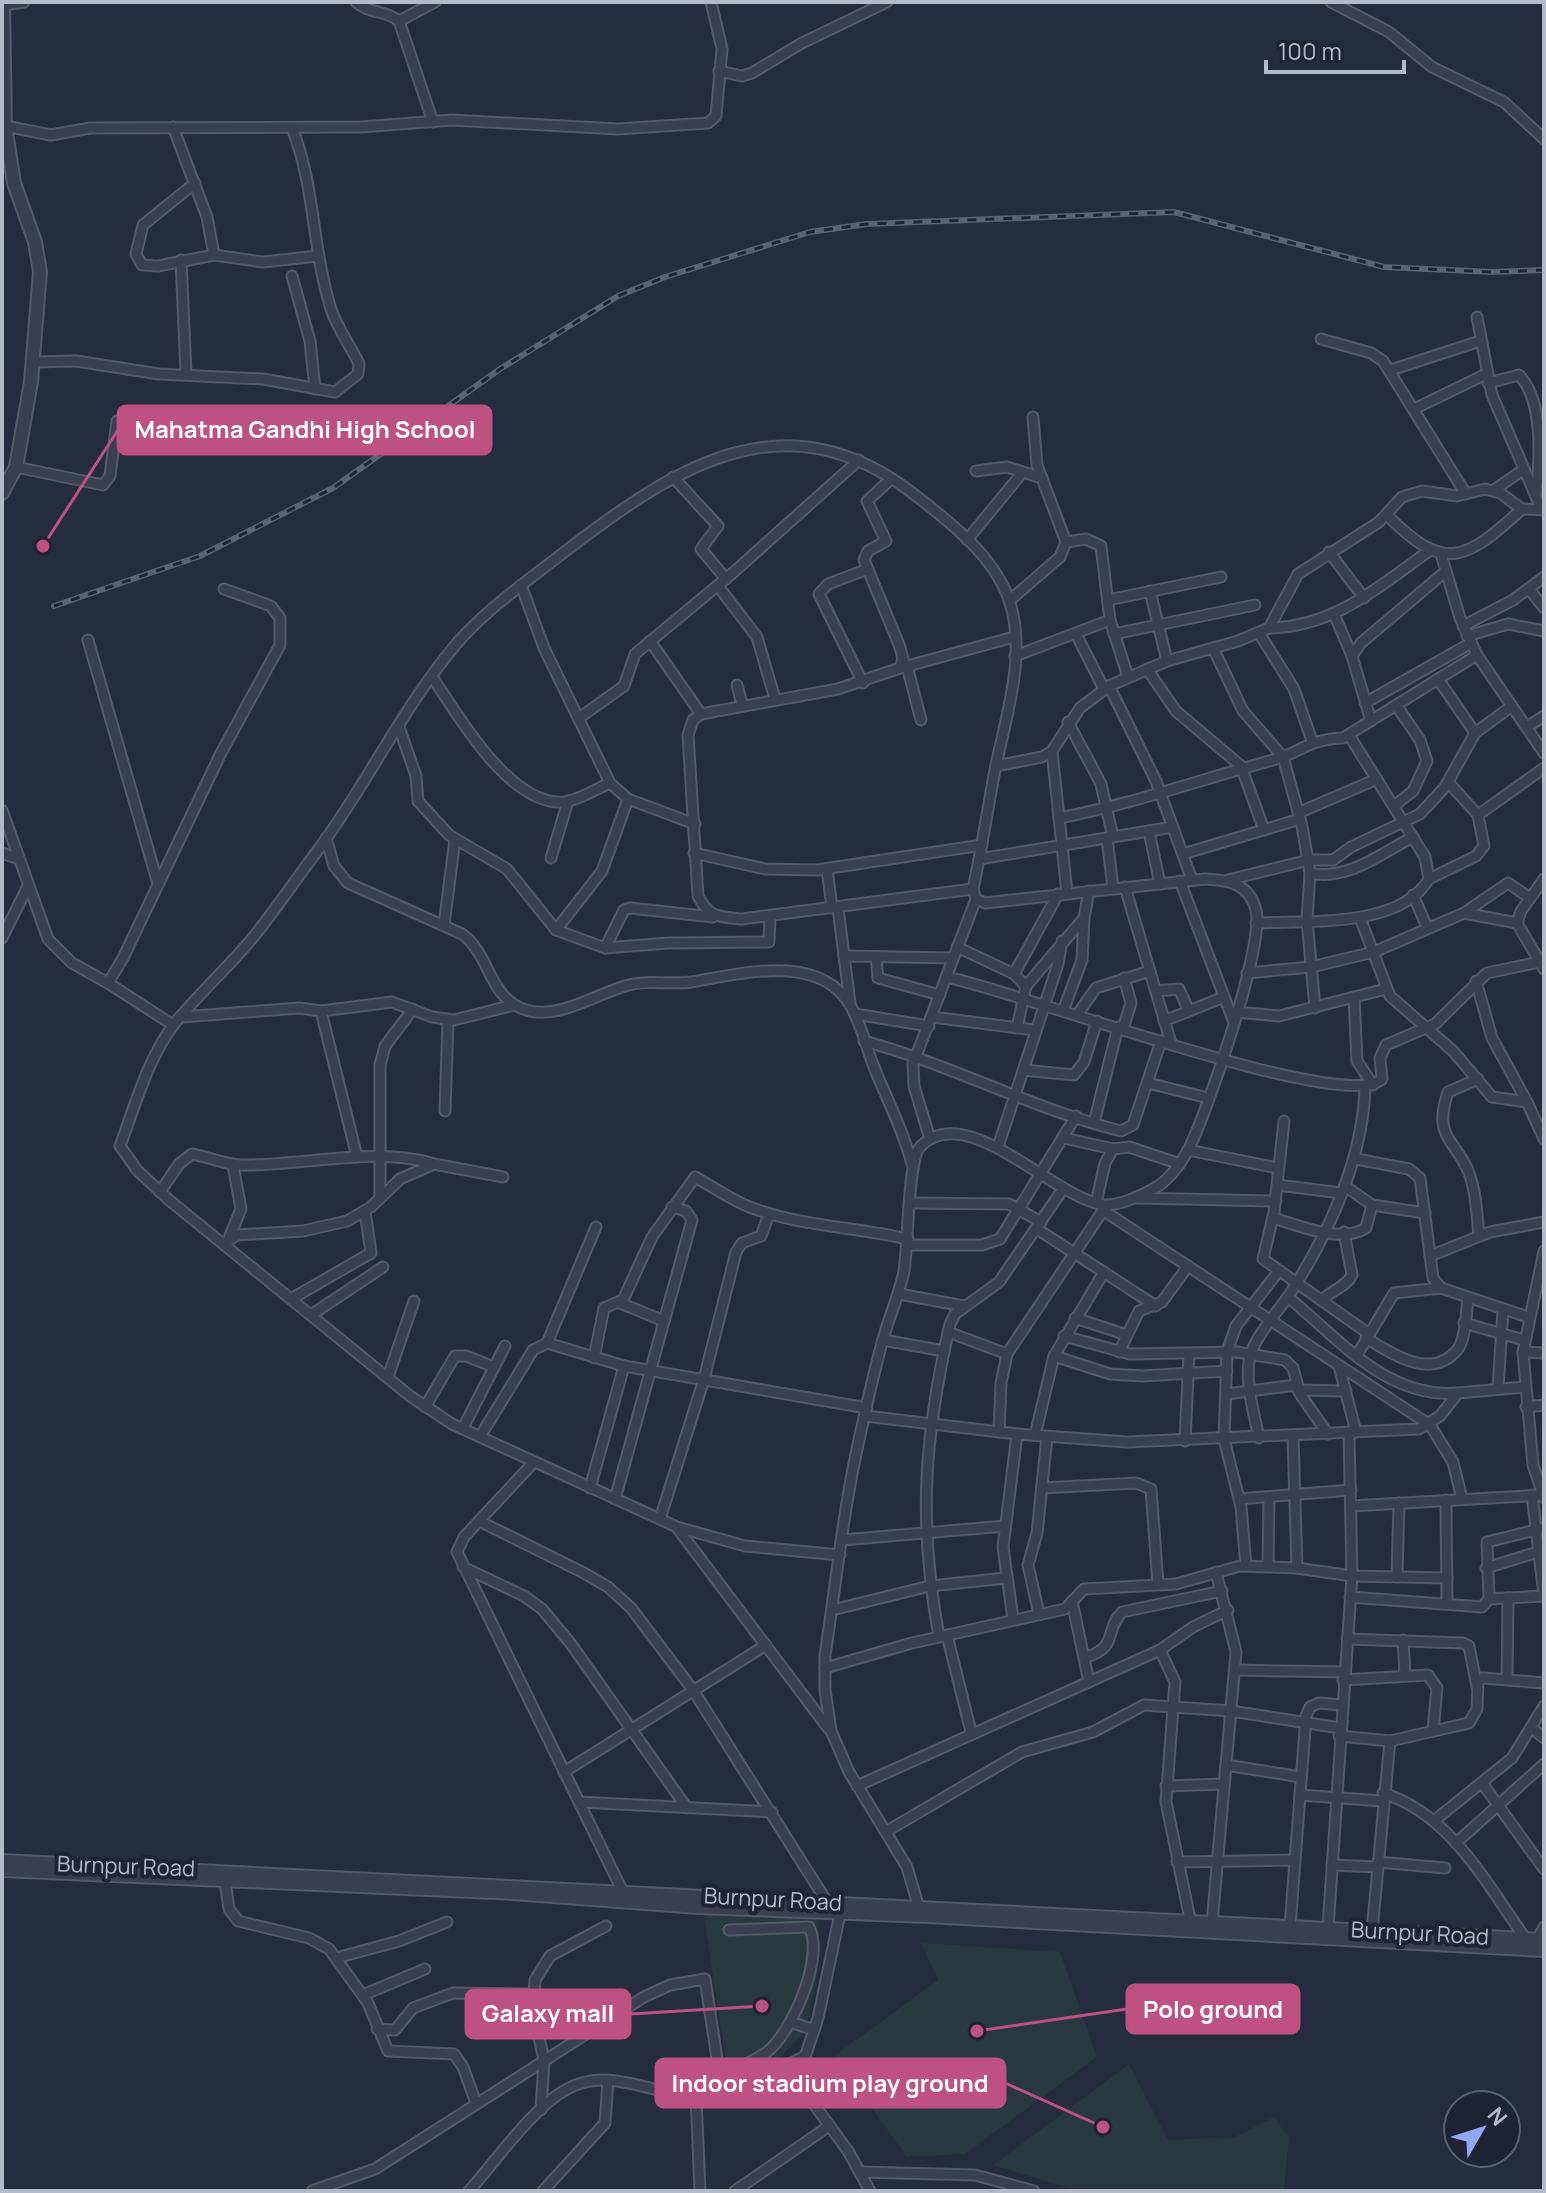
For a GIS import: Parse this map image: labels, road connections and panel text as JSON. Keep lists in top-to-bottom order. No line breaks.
{"streets":{"street":["Burnpur Road"]},"places":["Mahatma Gandhi High School","Galaxy mall","Polo ground","Indoor stadium play ground"],"scale_bar":"100 m","north":"top right"}
